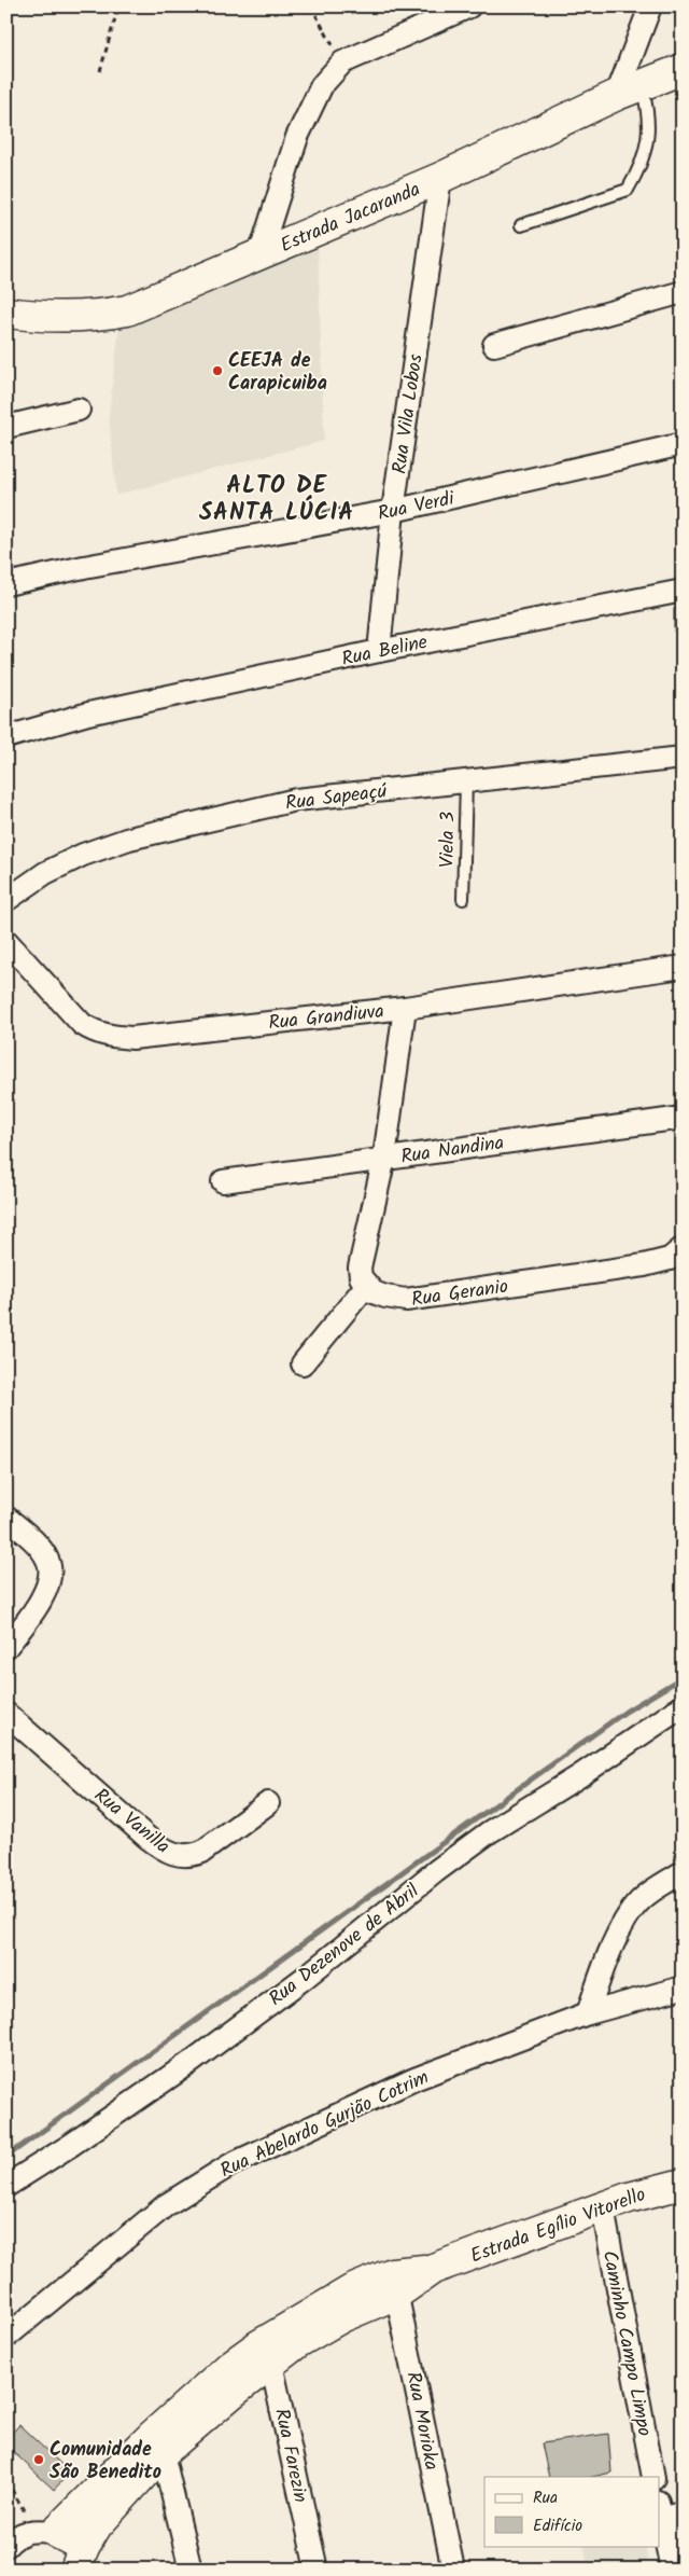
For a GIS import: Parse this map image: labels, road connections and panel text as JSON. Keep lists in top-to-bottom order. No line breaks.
{"streets":{"street":["Estrada Jacaranda","Rua Vila Lobos","Rua Verdi","Rua Beline","Rua Sapeaçú","Rua Grandiuva","Rua Nandina","Rua Geranio","Rua Vanilla","Rua Dezenove de Abril","Rua Abelardo Gurjão Cotrim","Estrada Egílio Vitorello","Caminho Campo Limpo","Rua Morioka","Rua Farezin"],"lane":["Viela 3"]},"crossings":[["Estrada Jacaranda","Rua Vila Lobos"],["Rua Vila Lobos","Rua Verdi"],["Rua Vila Lobos","Rua Beline"],["Rua Sapeaçú","Viela 3"],["Estrada Egílio Vitorello","Caminho Campo Limpo"],["Estrada Egílio Vitorello","Rua Morioka"],["Estrada Egílio Vitorello","Rua Farezin"]],"districts":["ALTO DE SANTA LÚCIA"],"places":["CEEJA de Carapicuiba","Comunidade São Benedito"],"legend":["Rua","Edifício"]}
